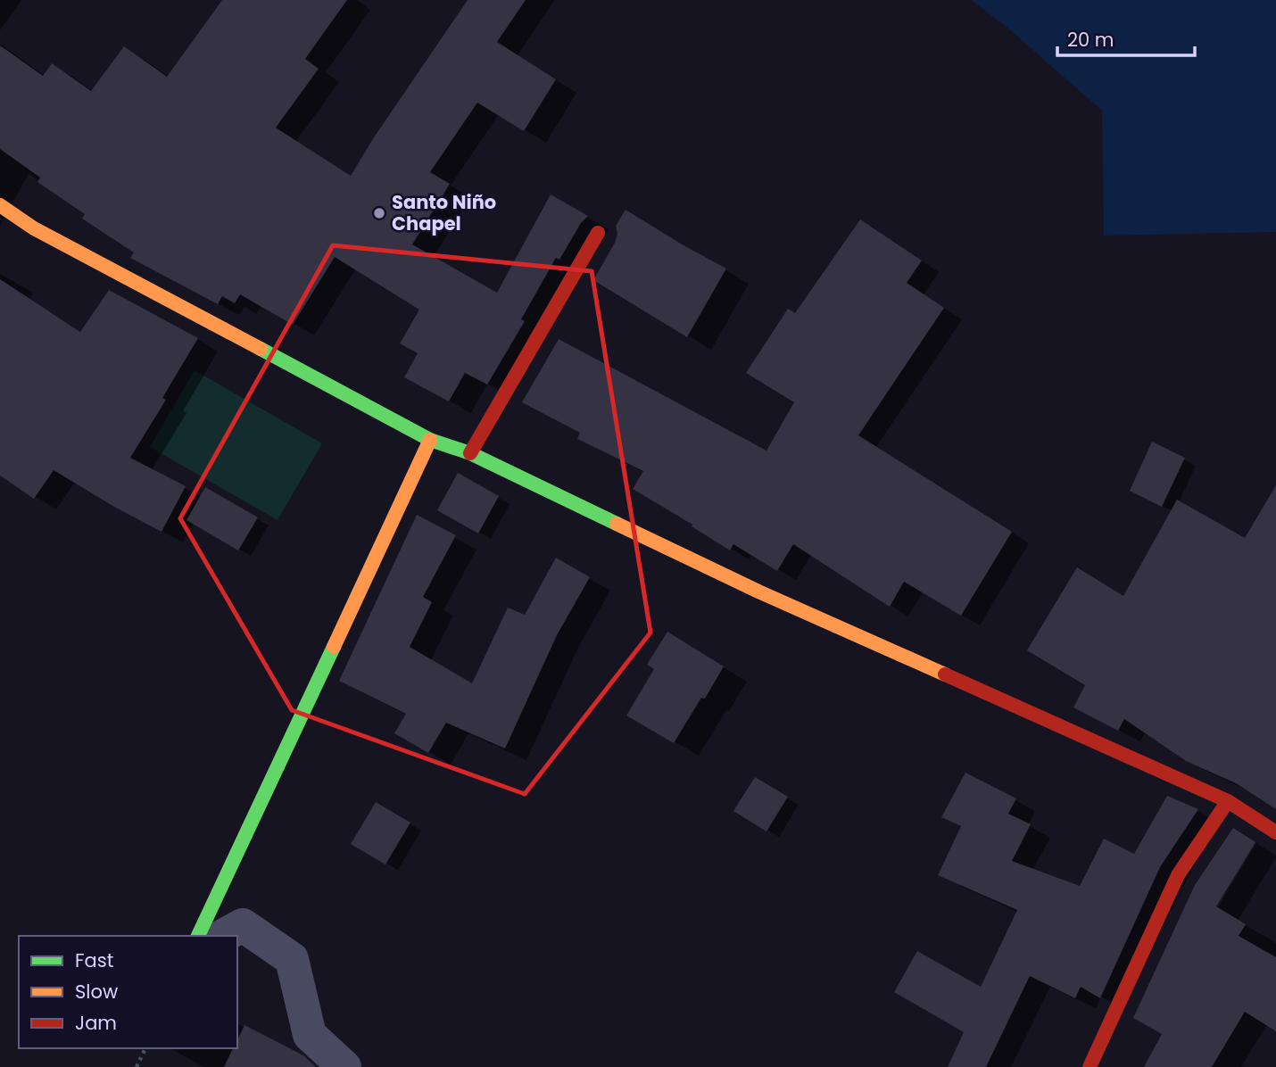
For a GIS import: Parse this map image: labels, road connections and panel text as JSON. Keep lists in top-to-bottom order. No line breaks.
{"places":["Santo Niño Chapel"],"legend":["Fast","Slow","Jam"],"scale_bar":"20 m"}
